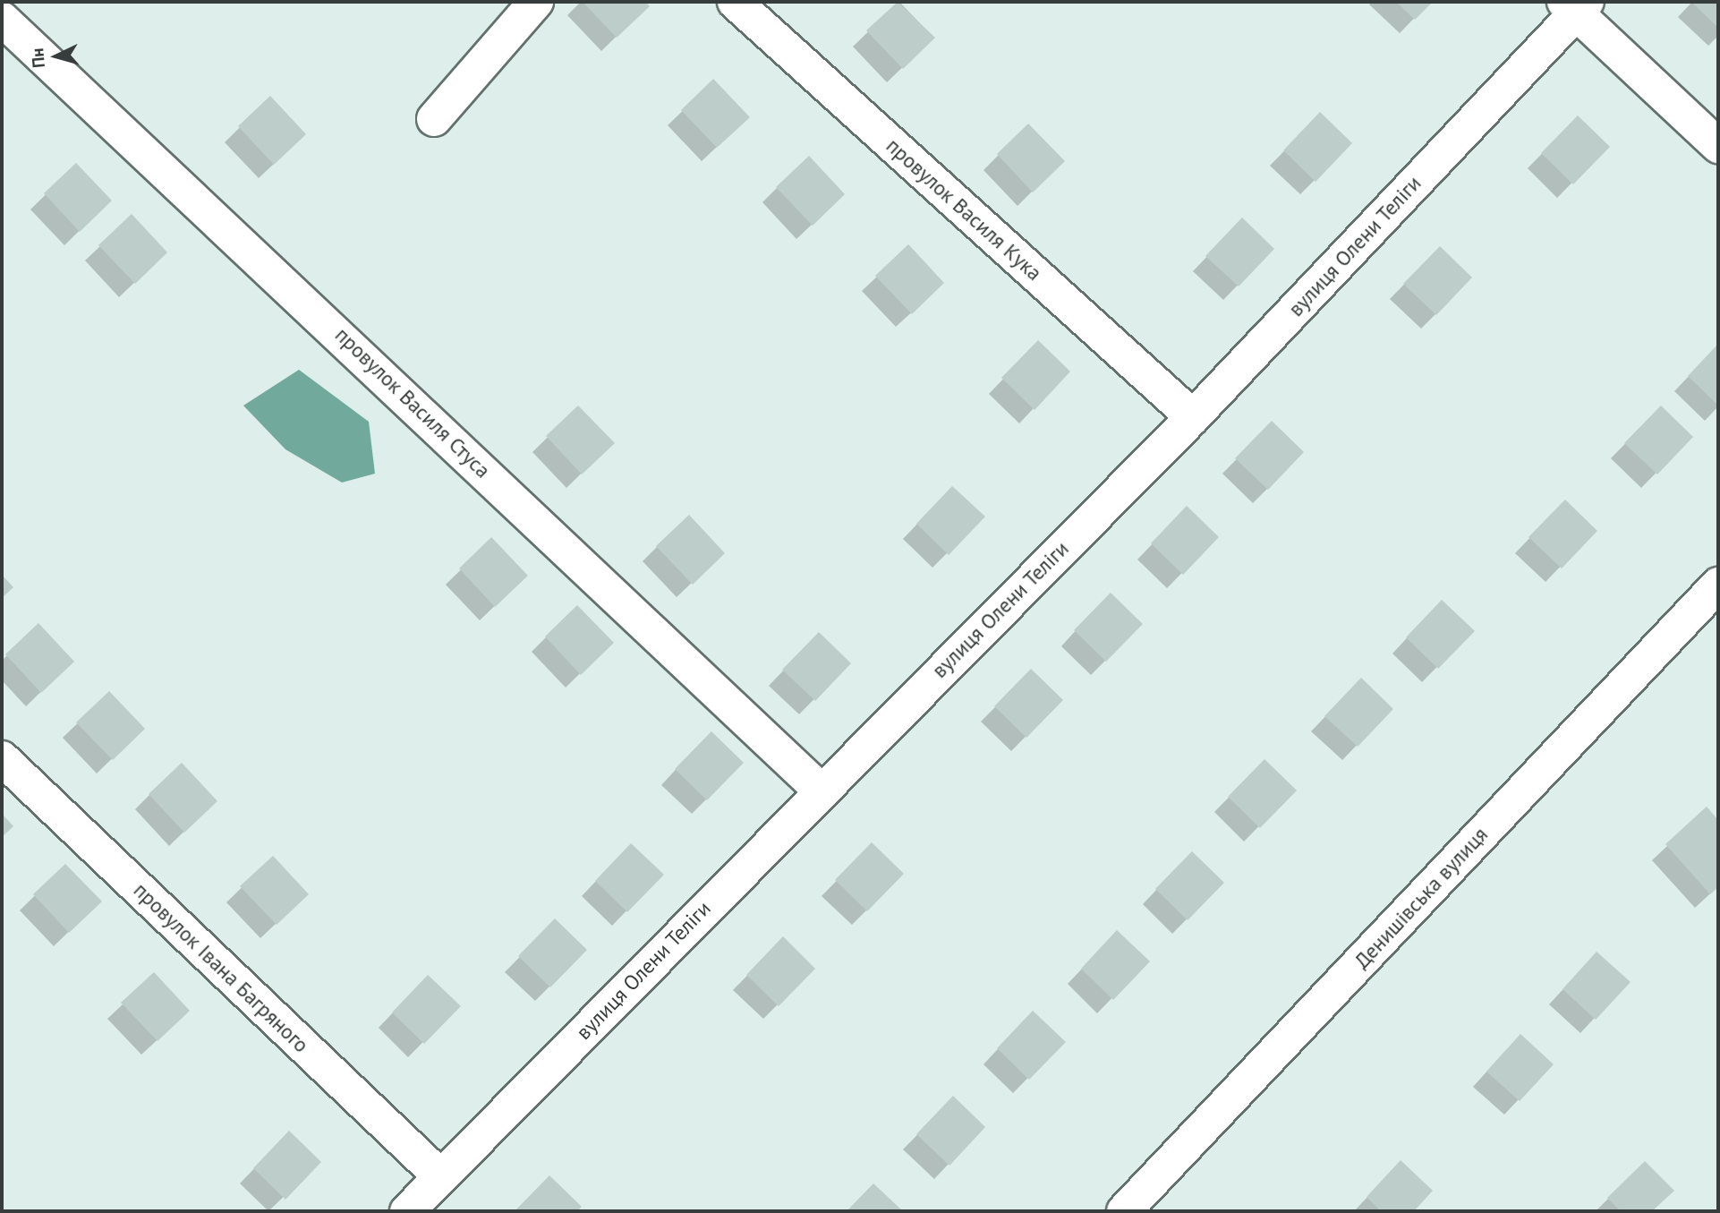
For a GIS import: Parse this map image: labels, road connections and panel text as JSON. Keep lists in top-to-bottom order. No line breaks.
{"streets":{"street":["провулок Василя Кука","вулиця Олени Теліги","провулок Василя Стуса","Денишівська вулиця","провулок Івана Багряного"]},"crossings":[["провулок Василя Кука","вулиця Олени Теліги"],["вулиця Олени Теліги","провулок Василя Стуса"],["вулиця Олени Теліги","провулок Івана Багряного"]],"north":"left"}
